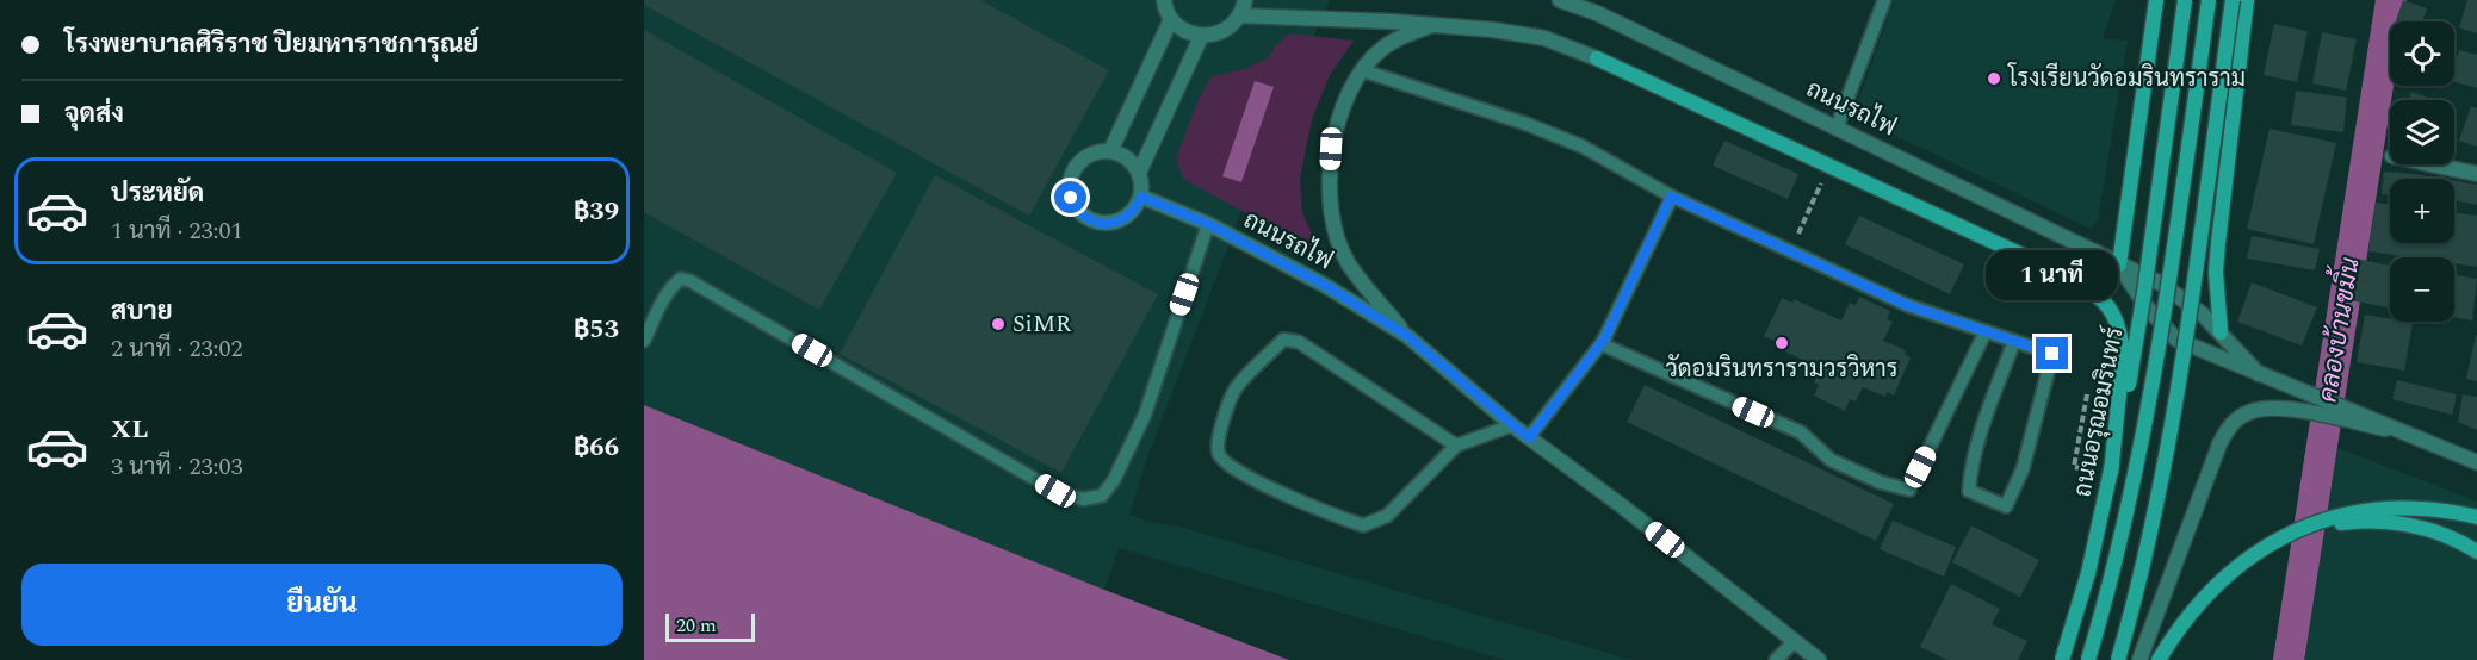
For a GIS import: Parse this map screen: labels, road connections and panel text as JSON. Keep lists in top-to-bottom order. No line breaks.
{"streets":{"main road":["ถนนอรุณอมรินทร์"],"street":["ถนนรถไฟ"]},"water":["คลองบ้านขมิ้น"],"places":["โรงเรียนวัดอมรินทราราม","SiMR","วัดอมรินทรารามวรวิหาร"],"scale_bar":"20 m","page":{"banner":["โรงพยาบาลศิริราช ปิยมหาราชการุณย์","จุดส่ง"],"map_buttons":["+","−"],"list":[{"name":"ประหยัด","note":"1 นาที · 23:01","value":"฿39"},{"name":"สบาย","note":"2 นาที · 23:02","value":"฿53"},{"name":"XL","note":"3 นาที · 23:03","value":"฿66"}],"bubble":"1 นาที","buttons":"ยืนยัน","scale":"20 m"}}
